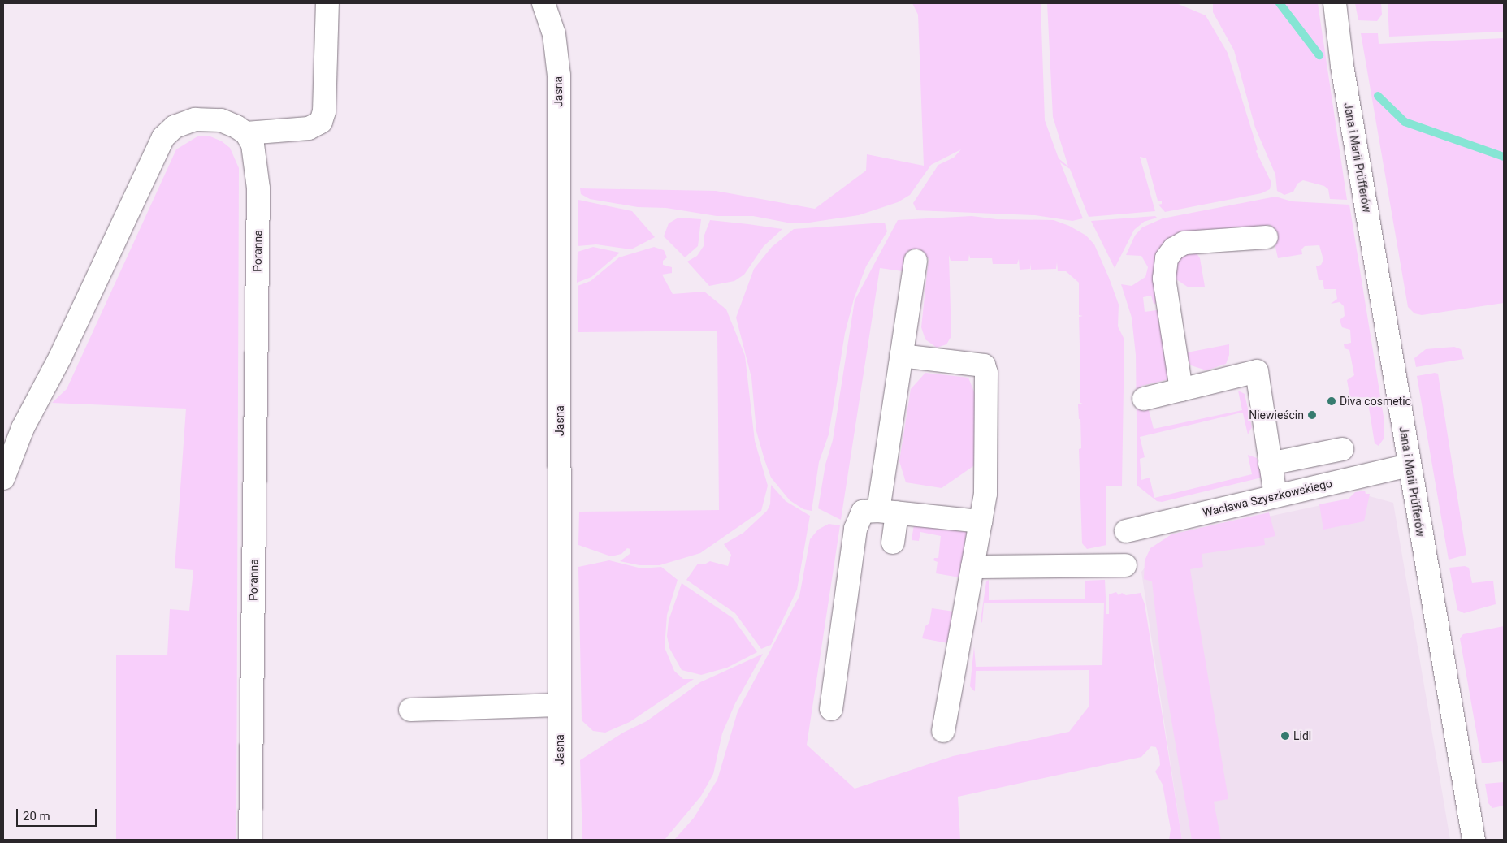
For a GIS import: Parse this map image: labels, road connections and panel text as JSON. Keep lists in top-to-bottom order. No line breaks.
{"streets":{"street":["Jasna","Jana i Marii Prüfferów","Poranna","Wacława Szyszkowskiego"]},"crossings":[["Jana i Marii Prüfferów","Wacława Szyszkowskiego"]],"places":["Diva cosmetic","Niewieścin","Lidl"],"scale_bar":"20 m"}
